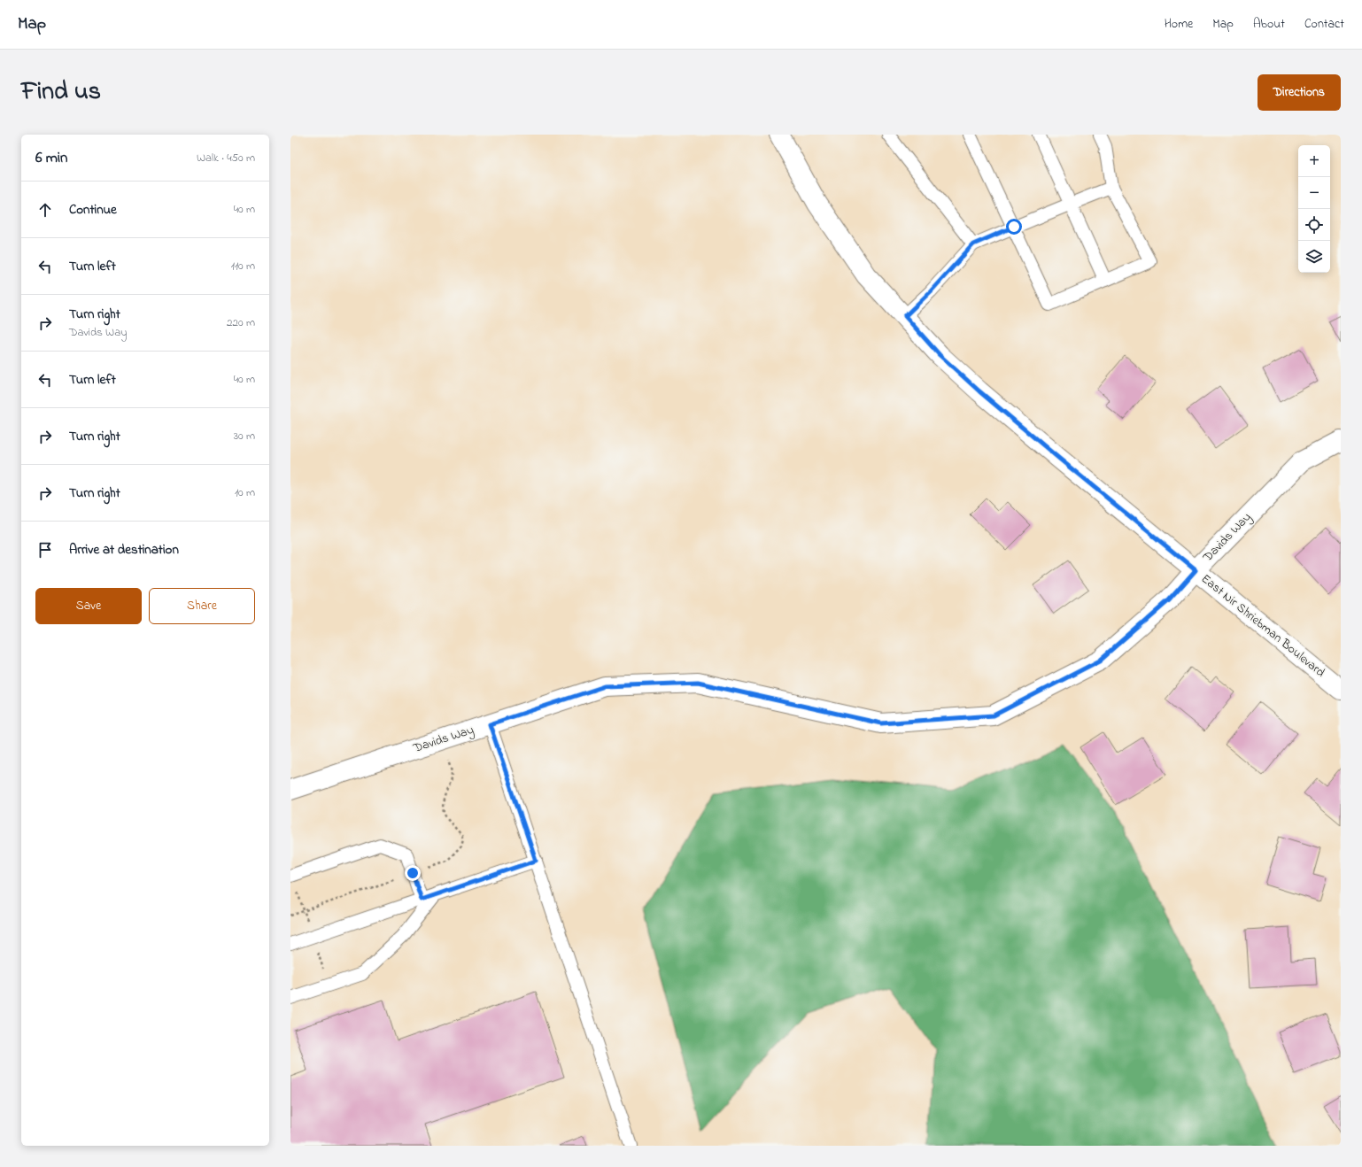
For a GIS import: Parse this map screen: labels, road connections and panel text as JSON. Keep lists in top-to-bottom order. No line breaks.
{"streets":{"street":["Davids Way","East Nir Shriebman Boulevard"]},"crossings":[["Davids Way","East Nir Shriebman Boulevard"]],"page":{"header":"Map","nav":["Home","Map","About","Contact"],"title":"Find us","buttons":["Directions",["Save","Share"]],"heading":["6 min","Walk · 450 m"],"map_buttons":["+","−"],"list":[["Continue","40 m"],["Turn left","110 m"],["Turn right","Davids Way","220 m"],["Turn left","40 m"],["Turn right","30 m"],["Turn right","10 m"],"Arrive at destination"]}}
